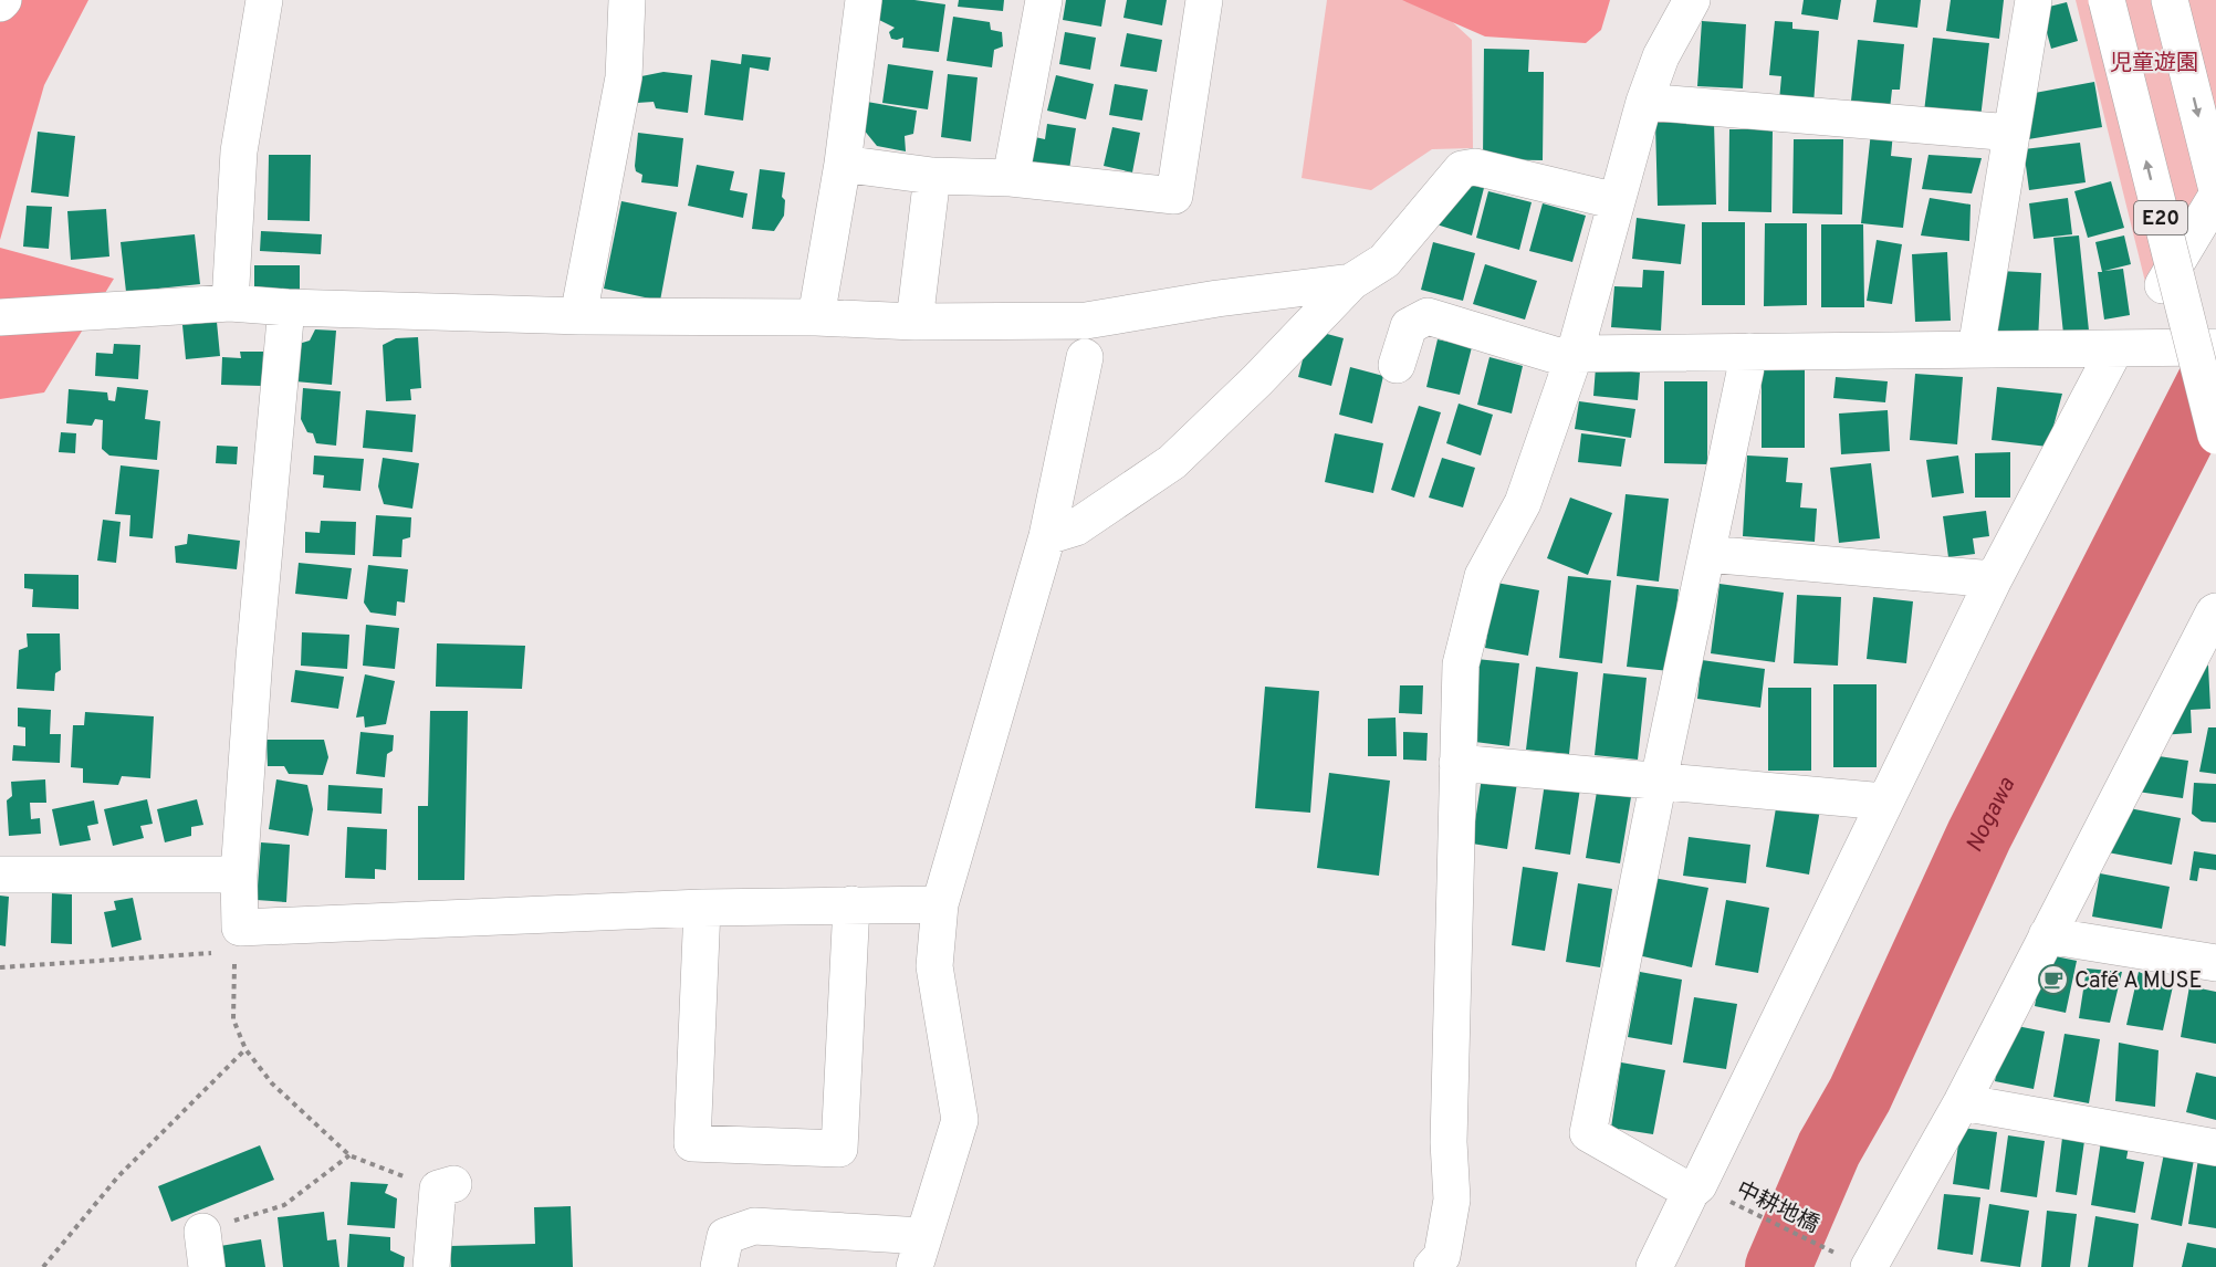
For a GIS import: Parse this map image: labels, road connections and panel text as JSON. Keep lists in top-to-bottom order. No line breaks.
{"streets":{"main road":["E20"],"path":["中耕地橋"]},"water":["Nogawa"],"parks":["児童遊園"],"places":{"cafe":["Café A MUSE"]}}
